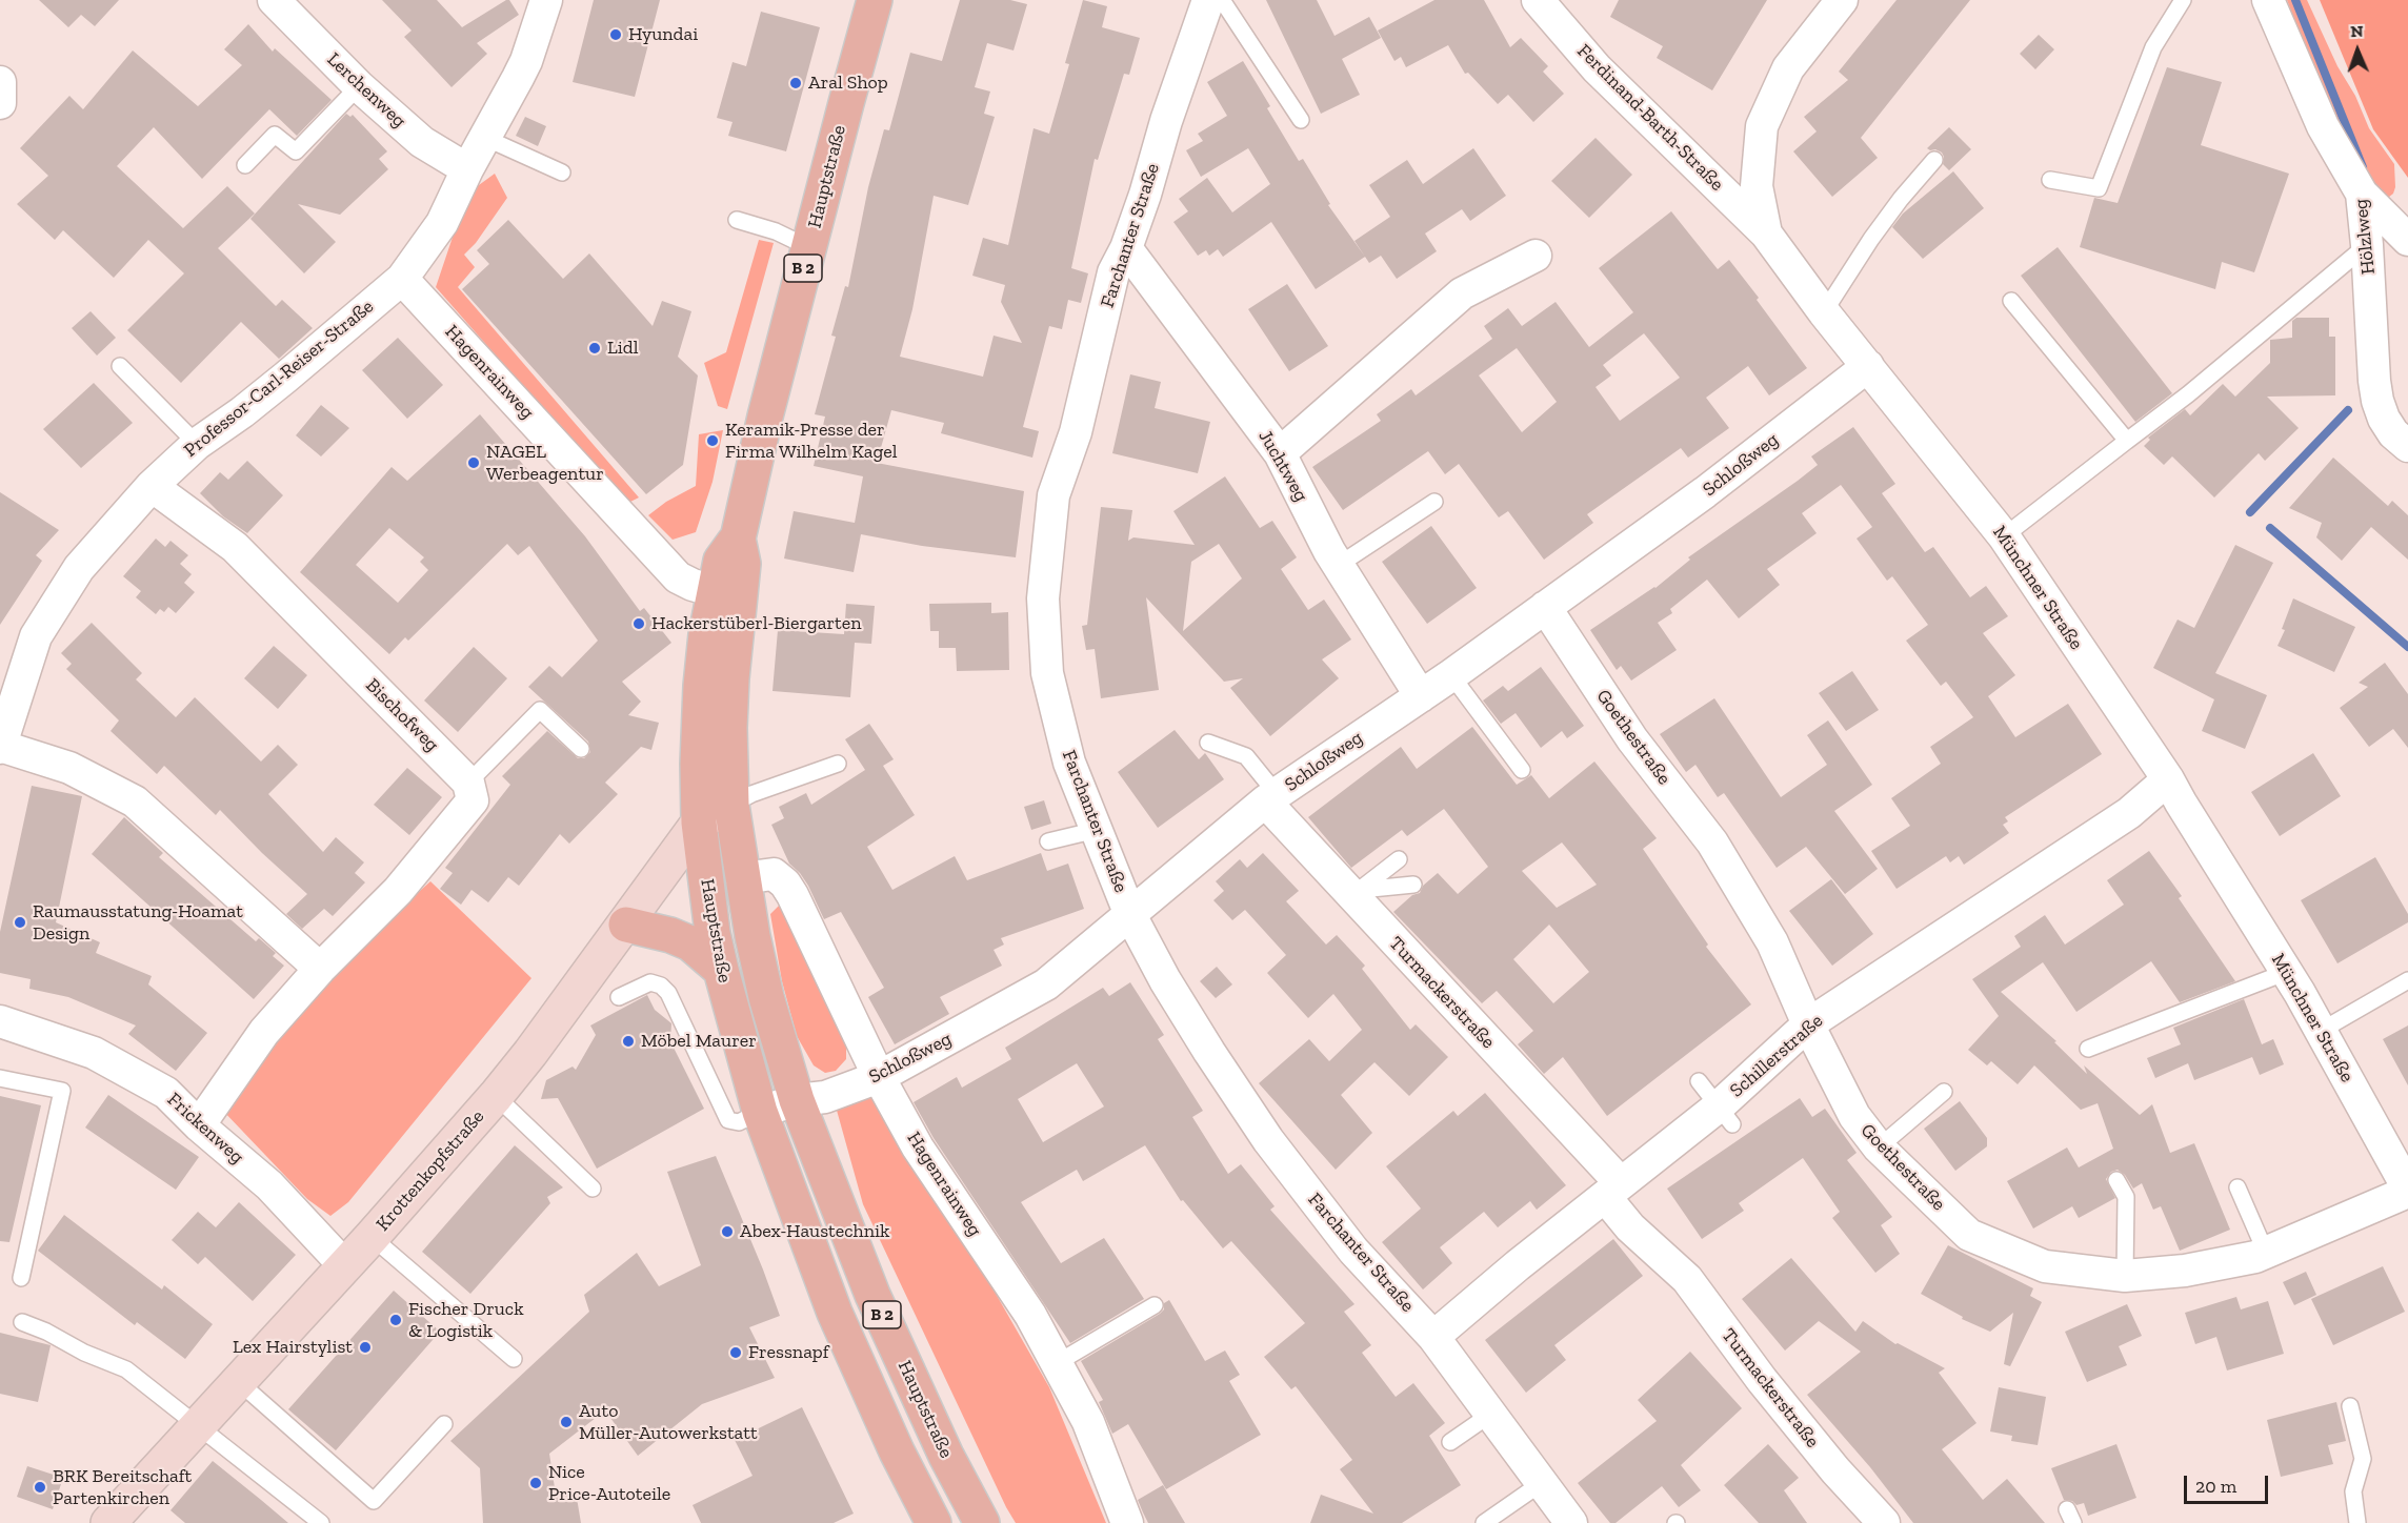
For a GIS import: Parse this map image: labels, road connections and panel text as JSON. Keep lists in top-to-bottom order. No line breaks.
{"streets":{"main road":["Hauptstraße","B 2"],"street":["Lerchenweg","Ferdinand-Barth-Straße","Farchanter Straße","Hölzlweg","Hagenrainweg","Professor-Carl-Reiser-Straße","Schloßweg","Juchtweg","Münchner Straße","Bischofweg","Goethestraße","Turmackerstraße","Schillerstraße","Frickenweg","Krottenkopfstraße"]},"crossings":[["Lerchenweg","Professor-Carl-Reiser-Straße"],["Ferdinand-Barth-Straße","Münchner Straße"],["Hauptstraße","B 2"],["Hauptstraße","Hagenrainweg"],["Hauptstraße","Schloßweg"],["Hauptstraße","Krottenkopfstraße"],["Farchanter Straße","Schloßweg"],["Farchanter Straße","Juchtweg"],["Farchanter Straße","Schillerstraße"],["Hagenrainweg","Professor-Carl-Reiser-Straße"],["Hagenrainweg","Schloßweg"],["Professor-Carl-Reiser-Straße","Bischofweg"],["Schloßweg","Juchtweg"],["Schloßweg","Münchner Straße"],["Schloßweg","Goethestraße"],["Schloßweg","Turmackerstraße"],["Münchner Straße","Goethestraße"],["Münchner Straße","Schillerstraße"],["Goethestraße","Schillerstraße"],["Turmackerstraße","Schillerstraße"],["Frickenweg","Krottenkopfstraße"]],"places":["Hyundai","Aral Shop","Lidl","Keramik-Presse der Firma Wilhelm Kagel","NAGEL Werbeagentur","Hackerstüberl-Biergarten","Raumausstatung-Hoamat Design","Möbel Maurer","Abex-Haustechnik","Fischer Druck & Logistik","Lex Hairstylist","Fressnapf","Auto Müller-Autowerkstatt","Nice Price-Autoteile","BRK Bereitschaft Partenkirchen"],"scale_bar":"20 m","north":"top"}
